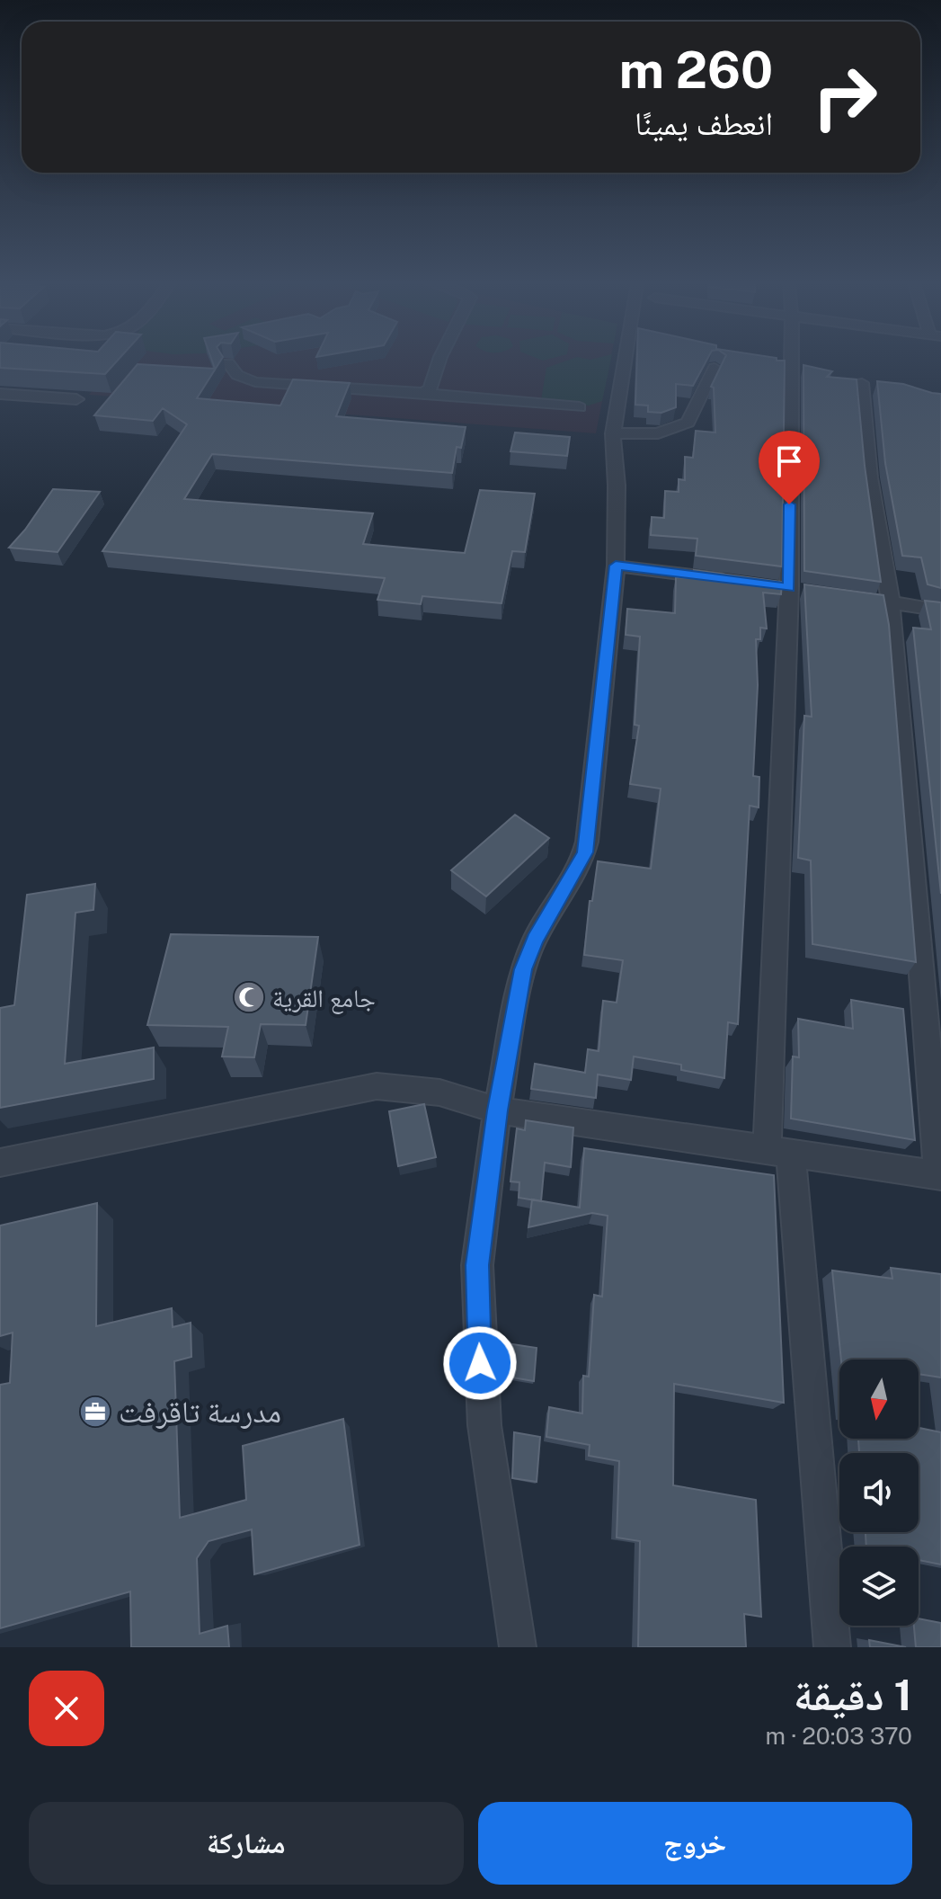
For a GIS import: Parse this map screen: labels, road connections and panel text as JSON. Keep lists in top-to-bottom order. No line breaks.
{"places":{"mosque":["جامع القرية"],"office":["مدرسة تاقرفت"]},"north":"bottom","page":{"turn":["260 m","انعطف يمينًا"],"heading":["1 دقيقة","370 m · 20:03"],"buttons":["خروج","مشاركة"]}}
